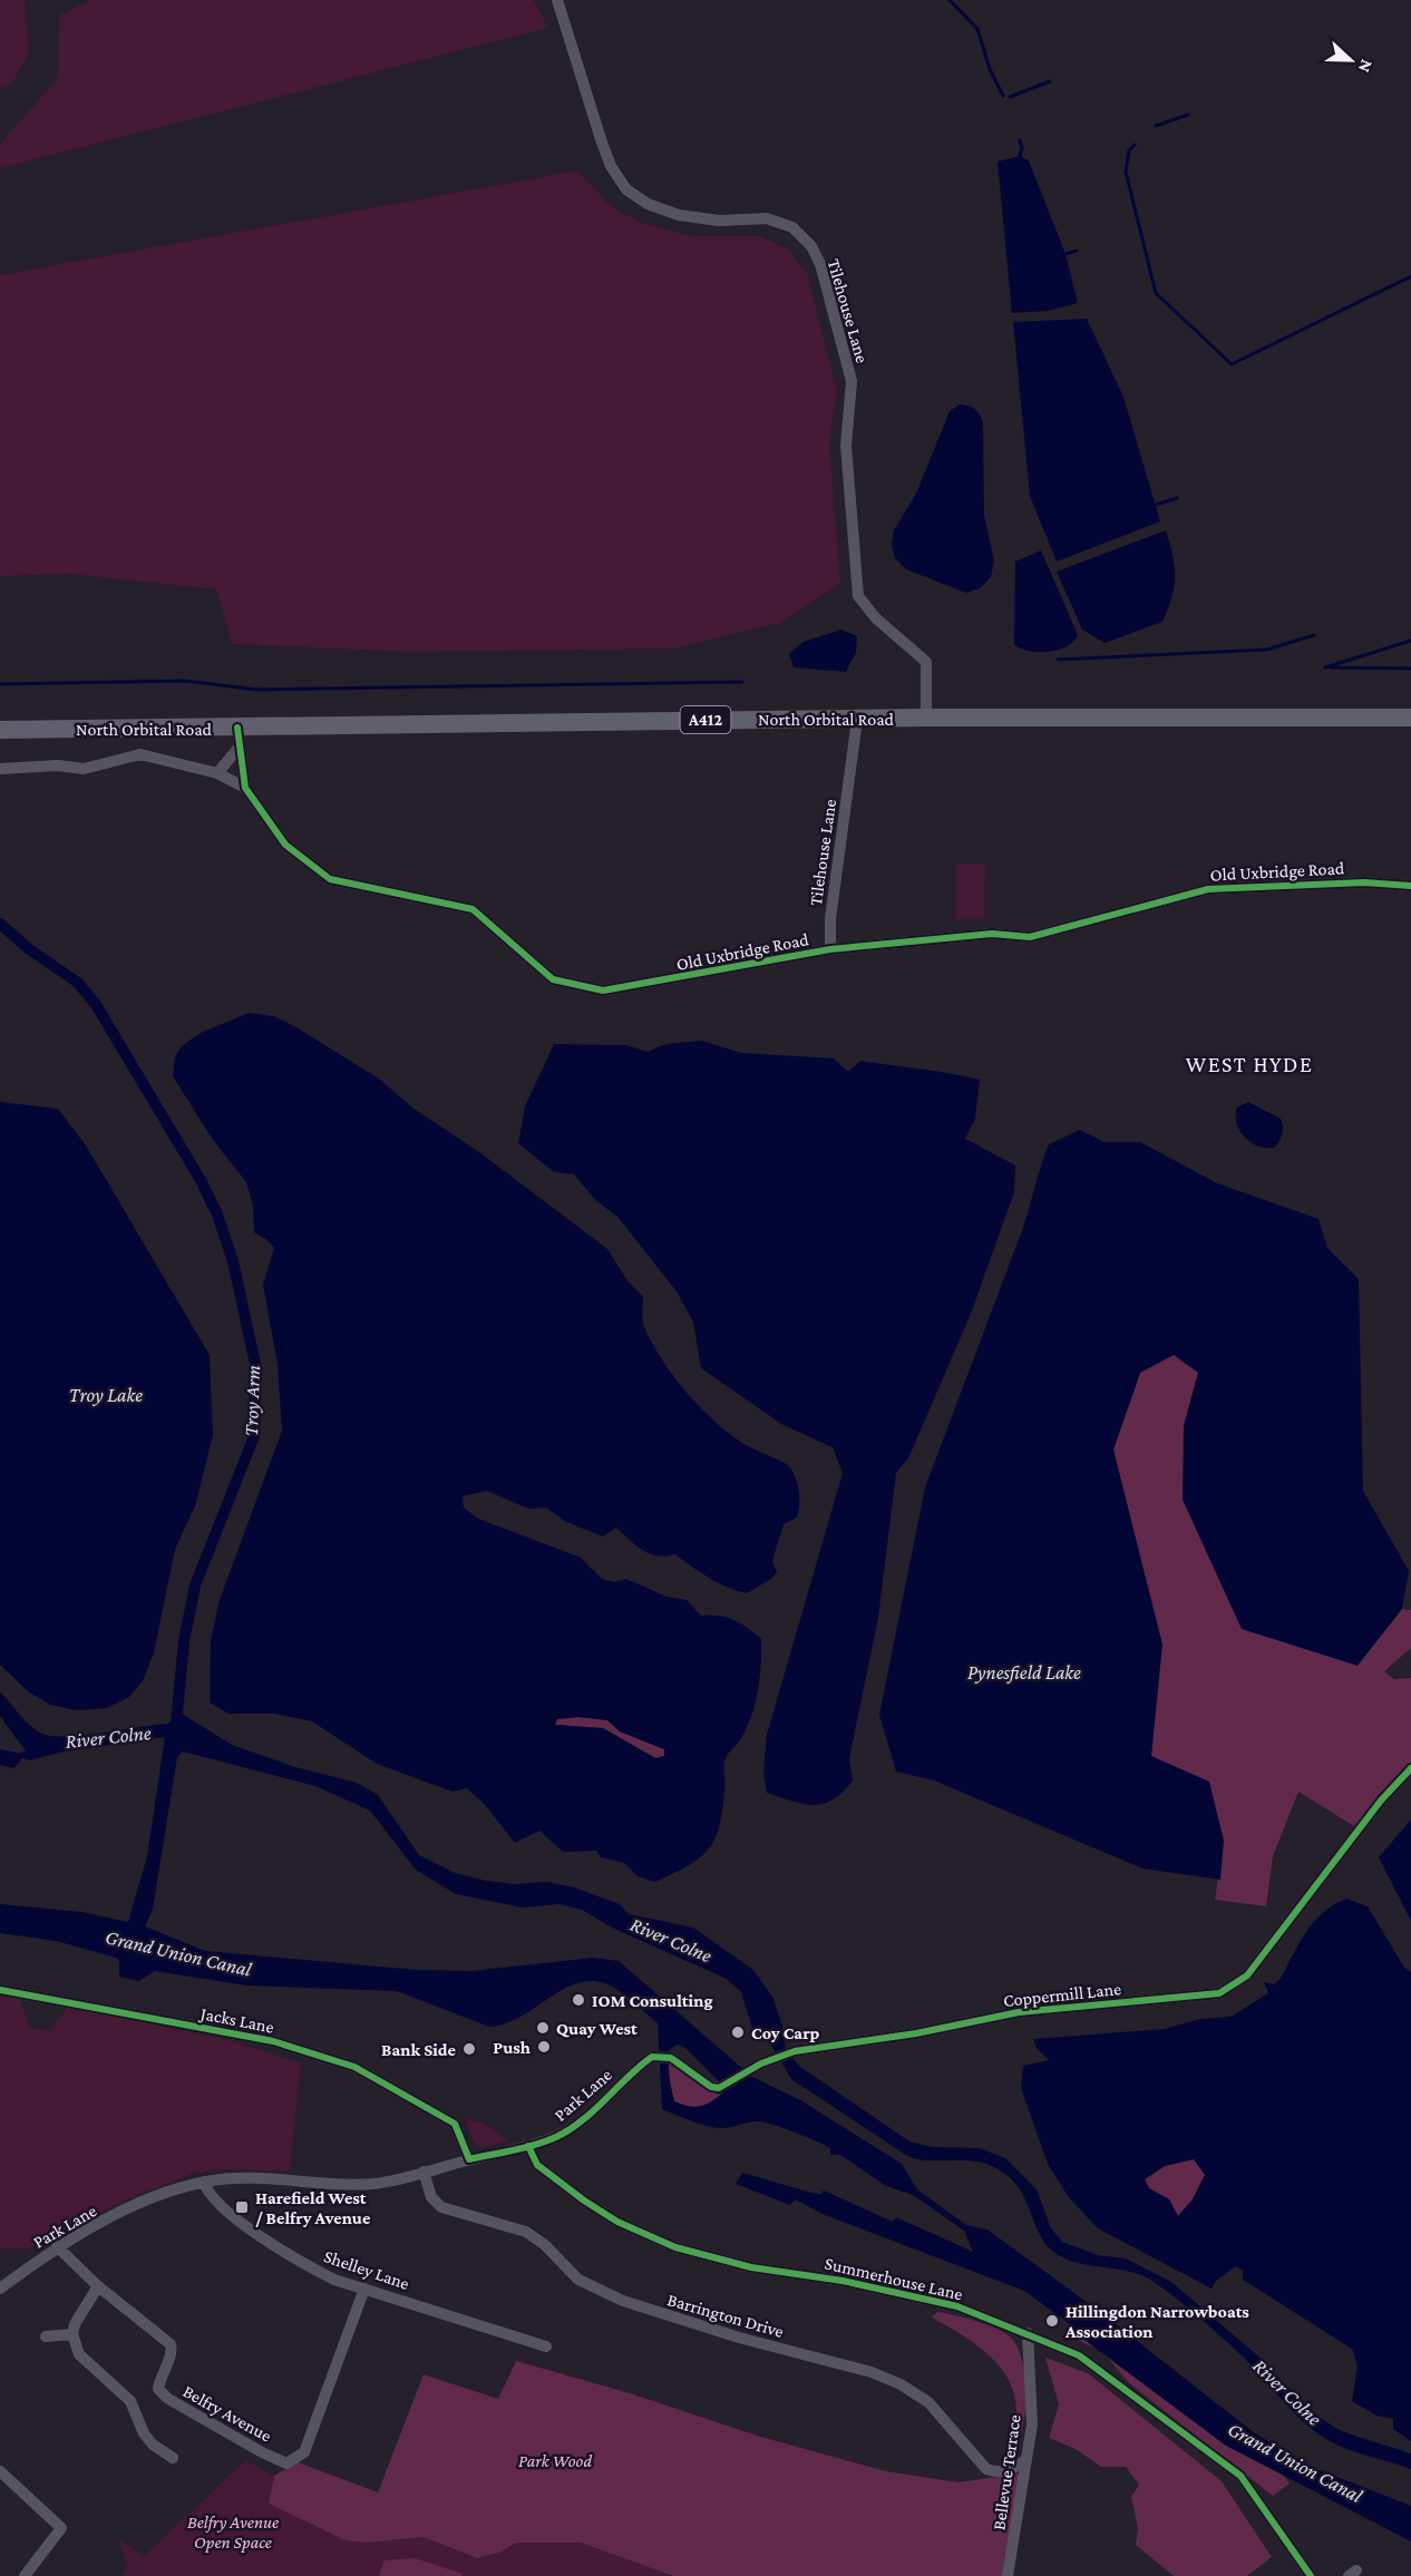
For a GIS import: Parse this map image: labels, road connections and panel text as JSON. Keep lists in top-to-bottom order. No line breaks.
{"streets":{"main road":["North Orbital Road","A412"],"street":["Tilehouse Lane","Old Uxbridge Road","Coppermill Lane","Jacks Lane","Park Lane","Shelley Lane","Summerhouse Lane","Barrington Drive","Belfry Avenue","Bellevue Terrace"]},"crossings":[["Tilehouse Lane","North Orbital Road"],["Tilehouse Lane","Old Uxbridge Road"],["North Orbital Road","Old Uxbridge Road"],["Coppermill Lane","Park Lane"],["Jacks Lane","Park Lane"],["Park Lane","Shelley Lane"],["Park Lane","Summerhouse Lane"],["Park Lane","Barrington Drive"],["Park Lane","Belfry Avenue"],["Shelley Lane","Belfry Avenue"],["Summerhouse Lane","Bellevue Terrace"],["Barrington Drive","Bellevue Terrace"]],"districts":["WEST HYDE"],"water":["Troy Lake","Troy Arm","Pynesfield Lake","River Colne","Grand Union Canal"],"parks":["Park Wood","Belfry Avenue Open Space"],"places":{"other":["IOM Consulting","Quay West","Coy Carp","Push","Bank Side","Hillingdon Narrowboats Association"],"transit":["Harefield West / Belfry Avenue"]},"north":"right"}
